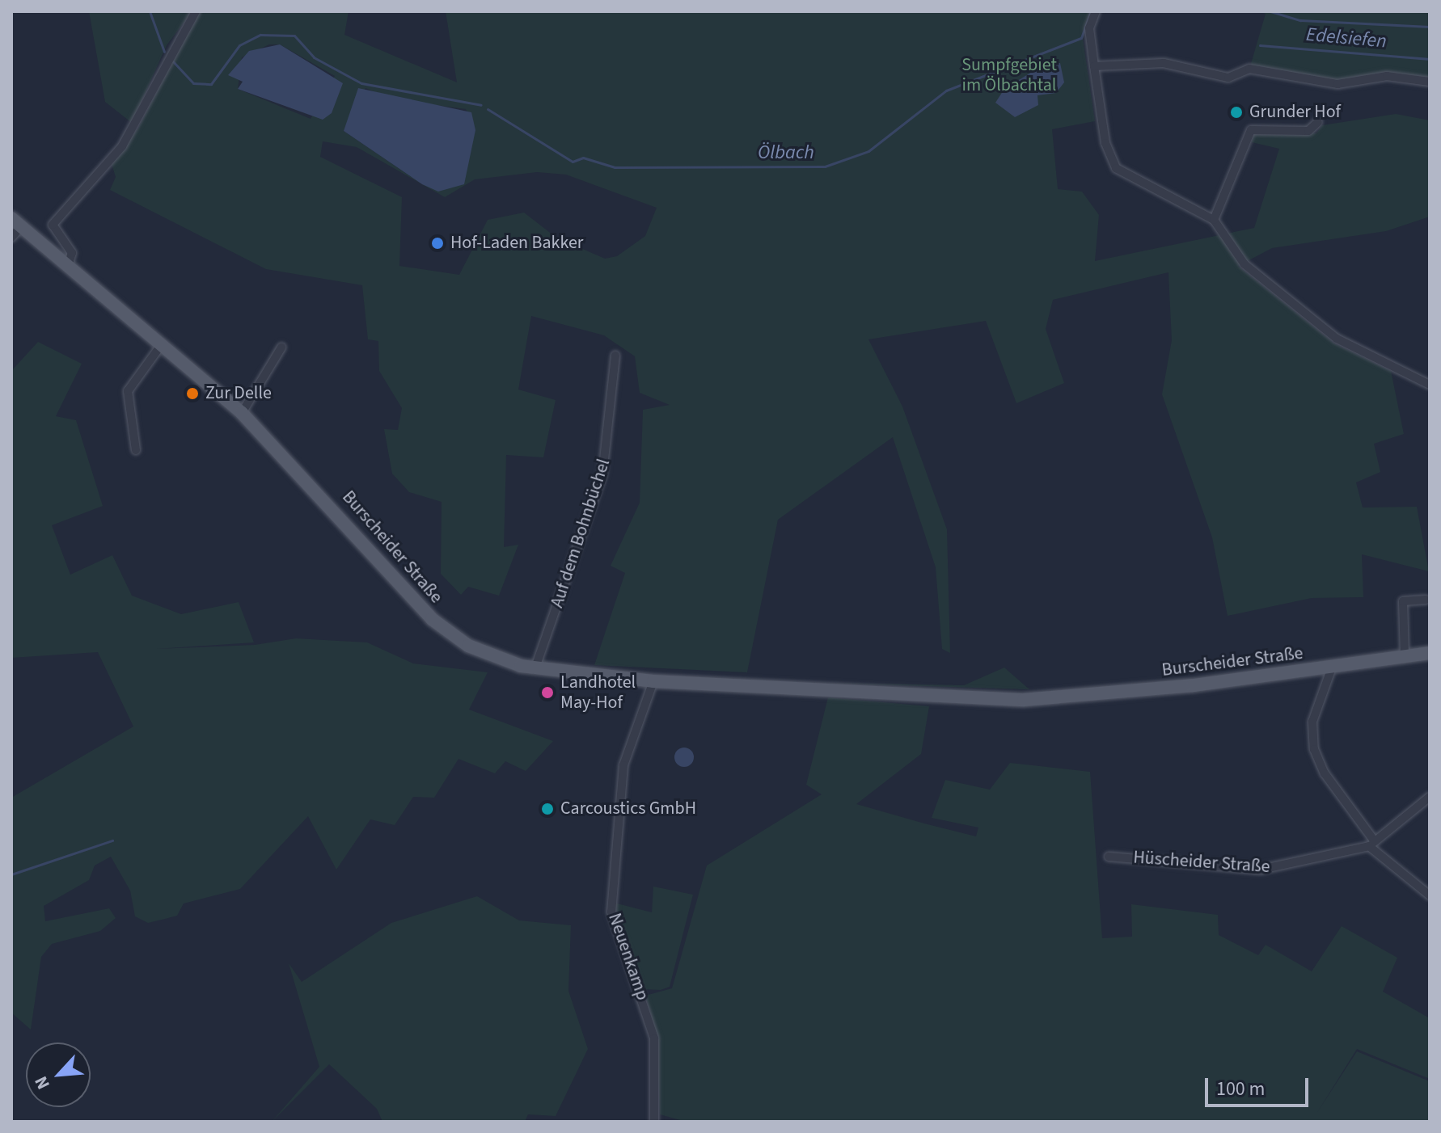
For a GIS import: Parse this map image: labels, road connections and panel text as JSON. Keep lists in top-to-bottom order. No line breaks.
{"streets":{"main road":["Burscheider Straße"],"street":["Auf dem Bohnbüchel","Hüscheider Straße","Neuenkamp"]},"crossings":[["Auf dem Bohnbüchel","Burscheider Straße"],["Burscheider Straße","Neuenkamp"]],"water":["Edelsiefen","Ölbach"],"parks":["Sumpfgebiet im Ölbachtal"],"places":["Grunder Hof","Hof-Laden Bakker","Zur Delle","Landhotel May-Hof","Carcoustics GmbH"],"scale_bar":"100 m","north":"bottom left"}
